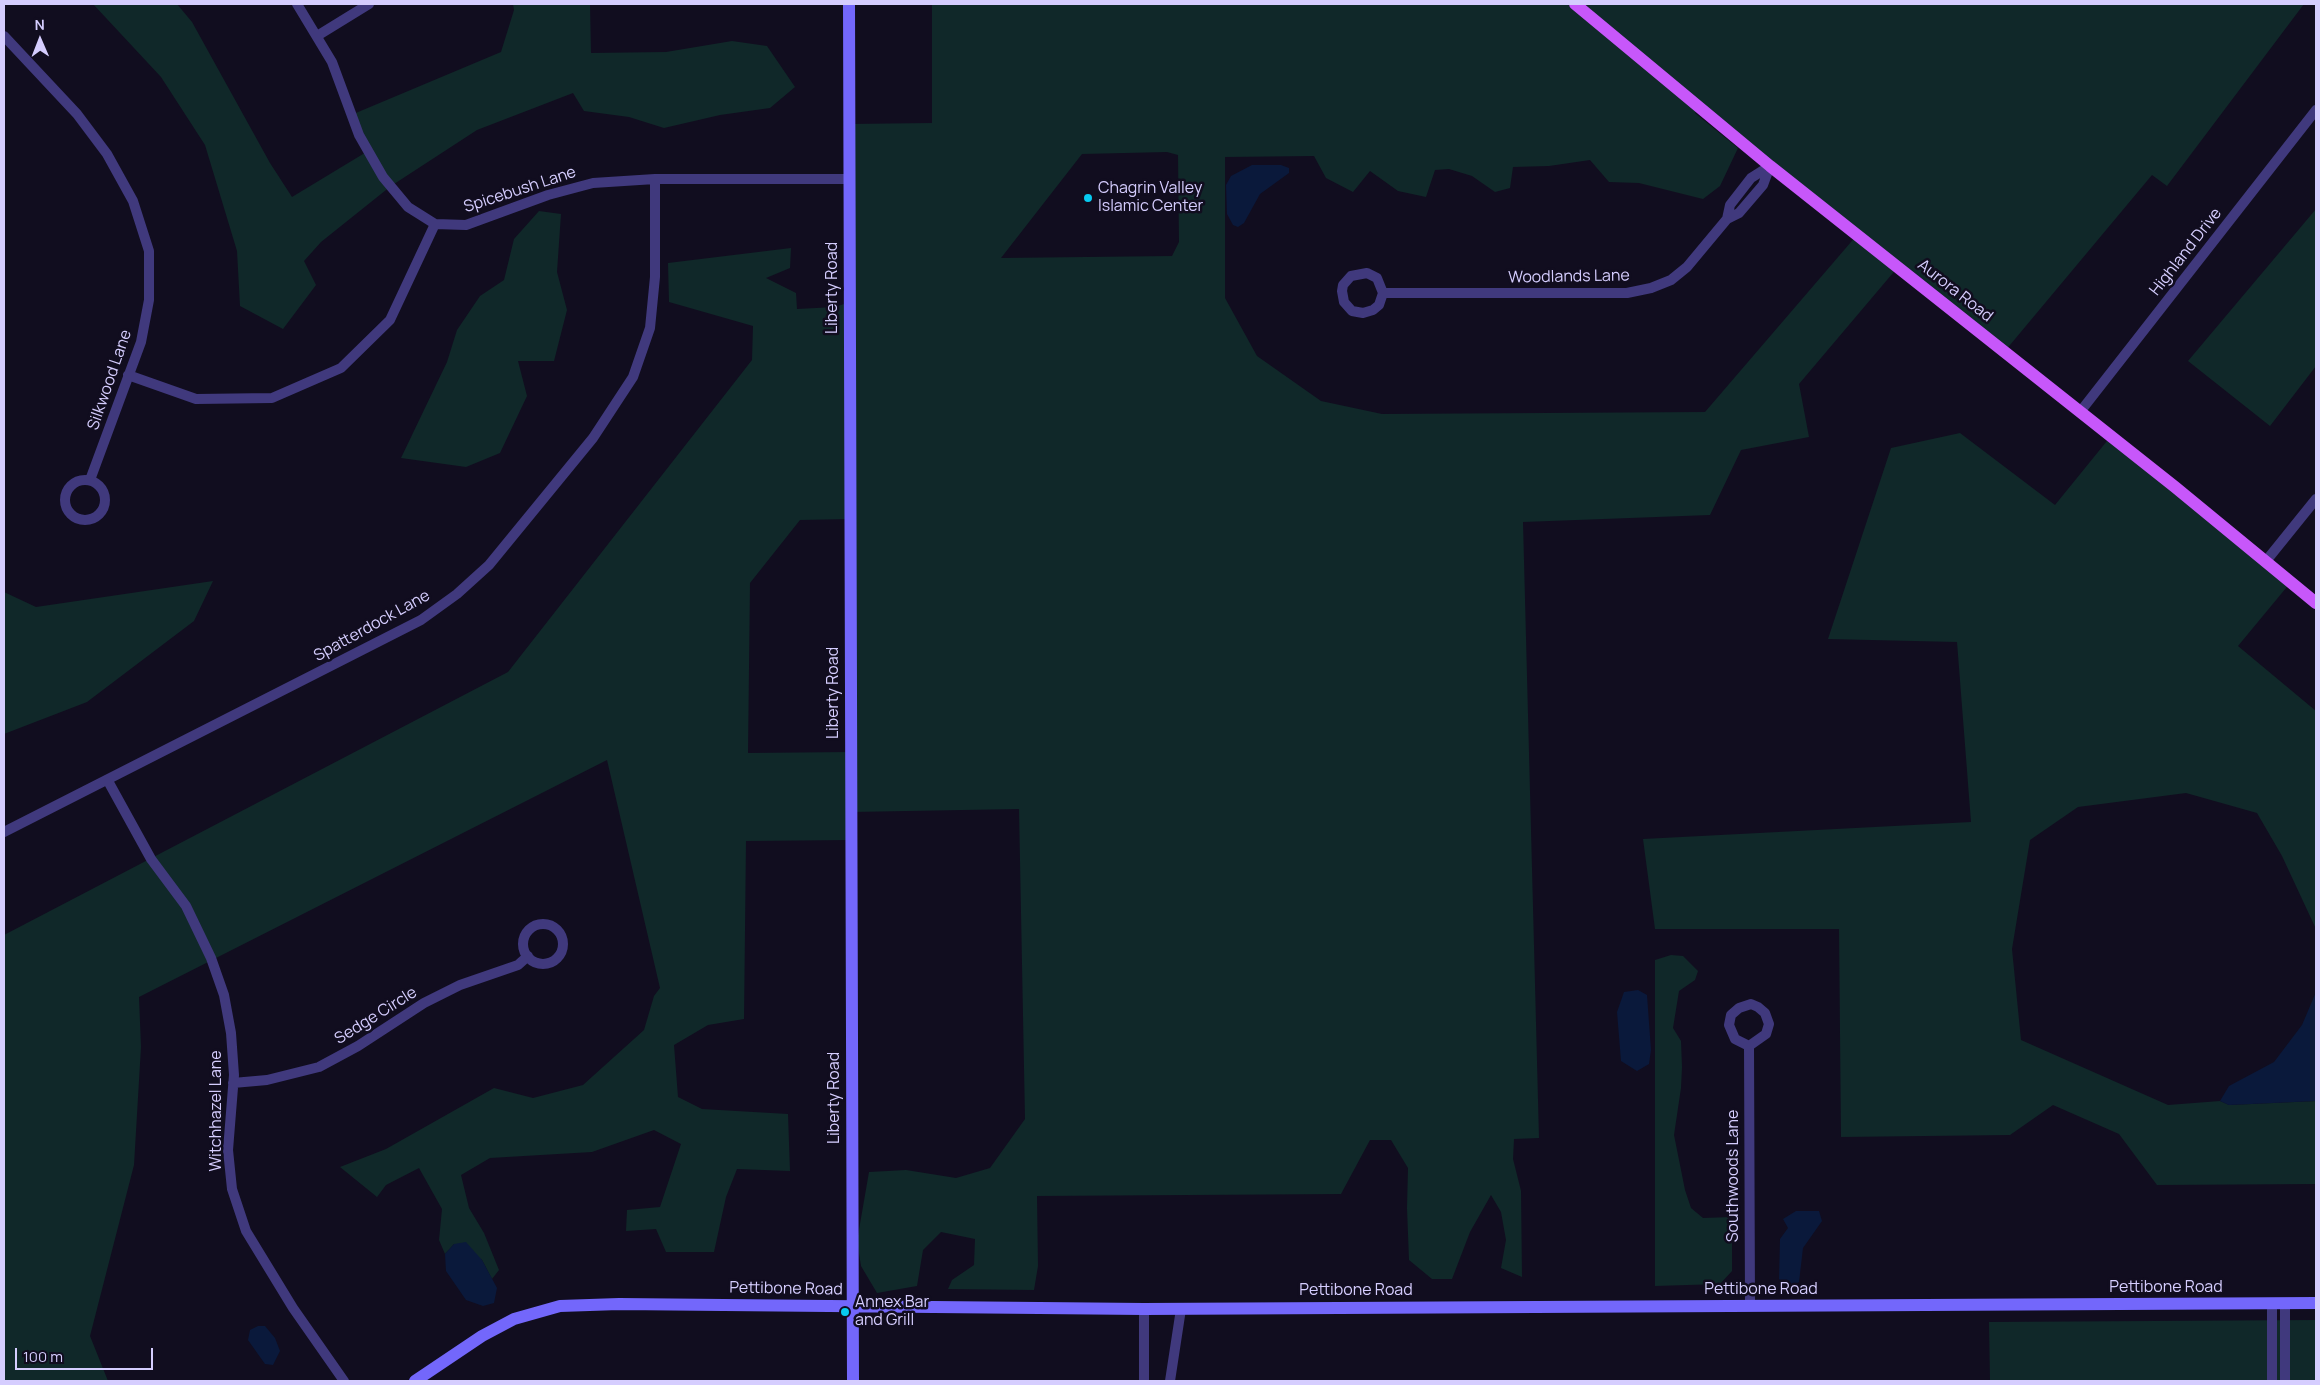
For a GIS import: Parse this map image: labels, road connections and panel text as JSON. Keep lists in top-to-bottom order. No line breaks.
{"streets":{"main road":["Aurora Road"],"street":["Spicebush Lane","Highland Drive","Woodlands Lane","Liberty Road","Silkwood Lane","Spatterdock Lane","Sedge Circle","Witchhazel Lane","Southwoods Lane","Pettibone Road"]},"crossings":[["Spicebush Lane","Liberty Road"],["Spicebush Lane","Spatterdock Lane"],["Highland Drive","Aurora Road"],["Woodlands Lane","Aurora Road"],["Liberty Road","Pettibone Road"],["Spatterdock Lane","Witchhazel Lane"],["Sedge Circle","Witchhazel Lane"],["Southwoods Lane","Pettibone Road"]],"places":["Chagrin Valley Islamic Center","Annex Bar and Grill"],"scale_bar":"100 m","north":"top"}
